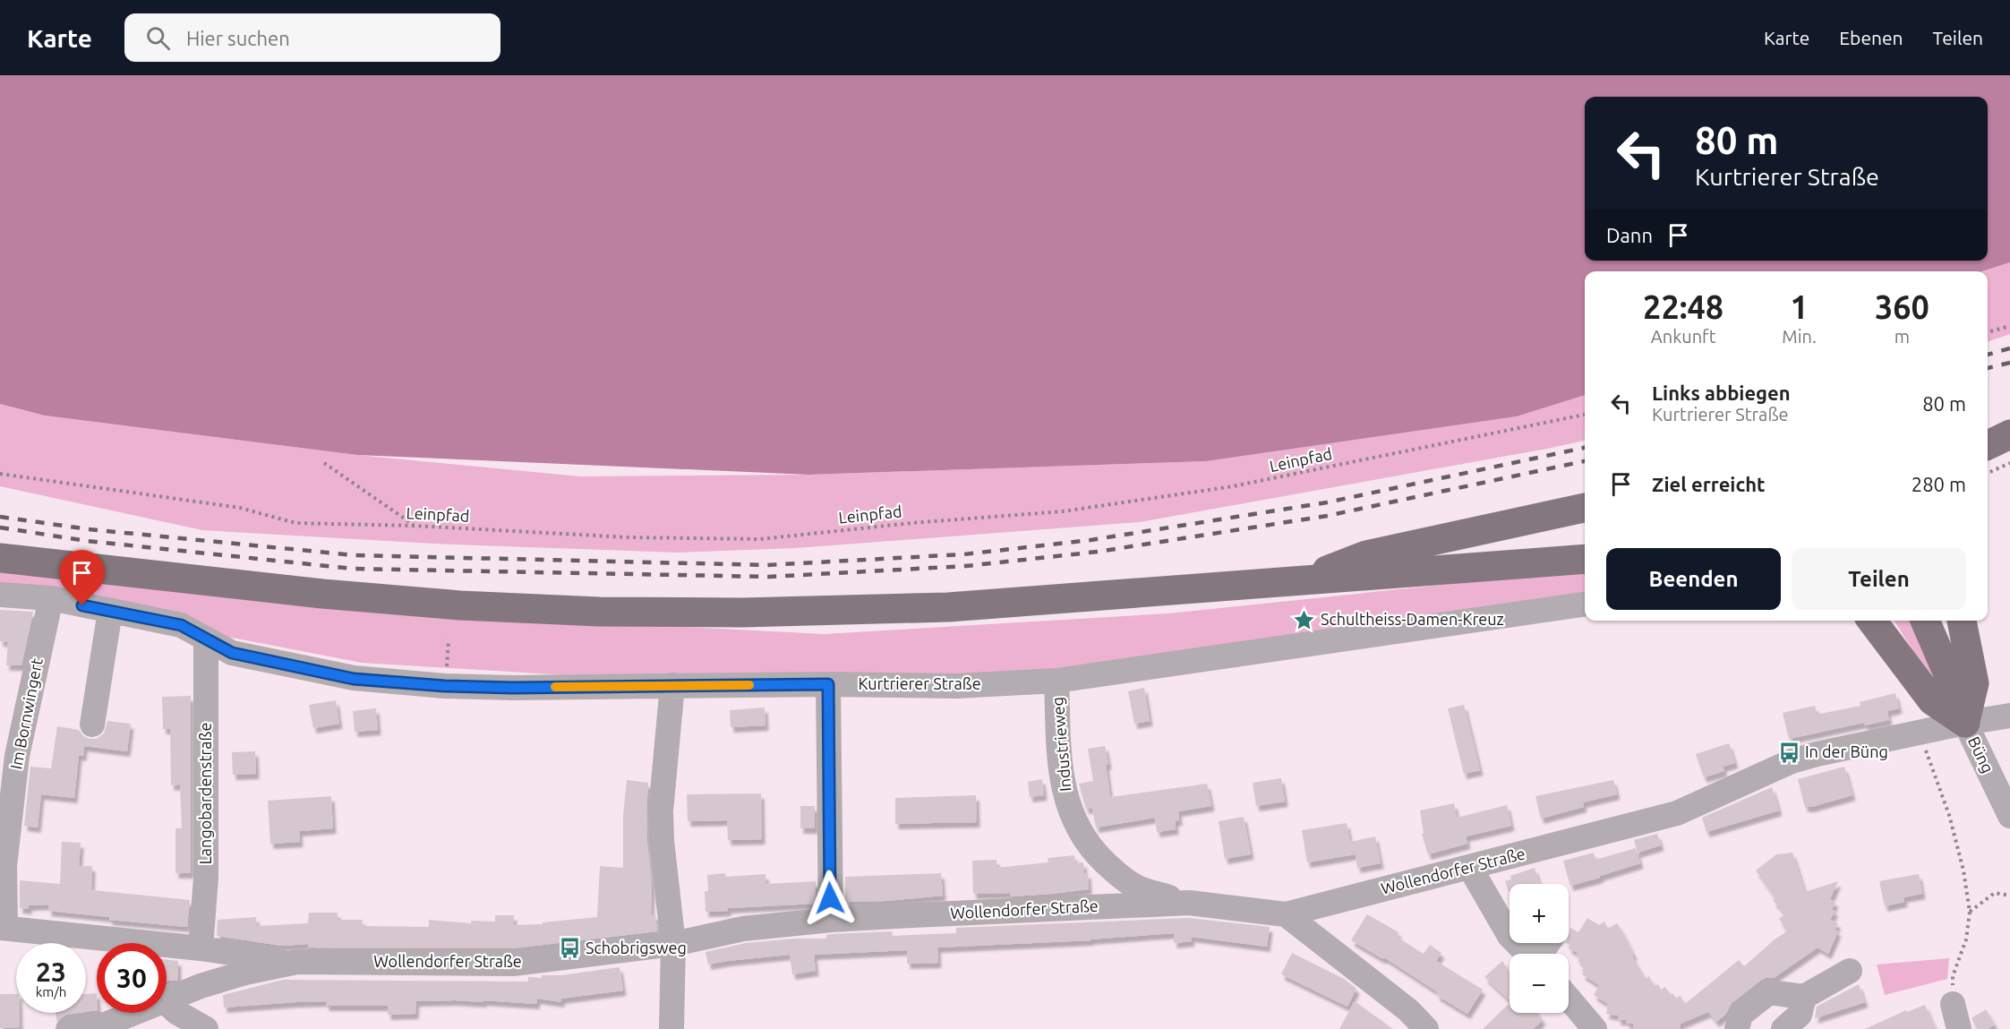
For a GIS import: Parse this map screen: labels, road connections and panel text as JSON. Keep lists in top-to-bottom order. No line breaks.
{"streets":{"street":["Kurtrierer Straße","Im Bornwingert","Industrieweg","Büng","Langobardenstraße","Wollendorfer Straße"],"path":["Leinpfad"]},"crossings":[["Kurtrierer Straße","Im Bornwingert"],["Kurtrierer Straße","Industrieweg"],["Kurtrierer Straße","Langobardenstraße"],["Industrieweg","Wollendorfer Straße"],["Büng","Wollendorfer Straße"]],"places":{"place":["Schultheiss-Damen-Kreuz"],"bus stop":["In der Büng","Schobrigsweg"]},"page":{"header":"Karte","search":"Hier suchen","nav":["Karte","Ebenen","Teilen"],"turn":["80 m","Kurtrierer Straße"],"then":"Dann","eta":["22:48","Ankunft","1","Min.","360","m"],"list":[{"name":"Links abbiegen","note":"Kurtrierer Straße","value":"80 m"},{"name":"Ziel erreicht","value":"280 m"}],"buttons":["Beenden","Teilen"],"map_buttons":["+","−"],"speed":"23 km/h","limit":"30"}}
